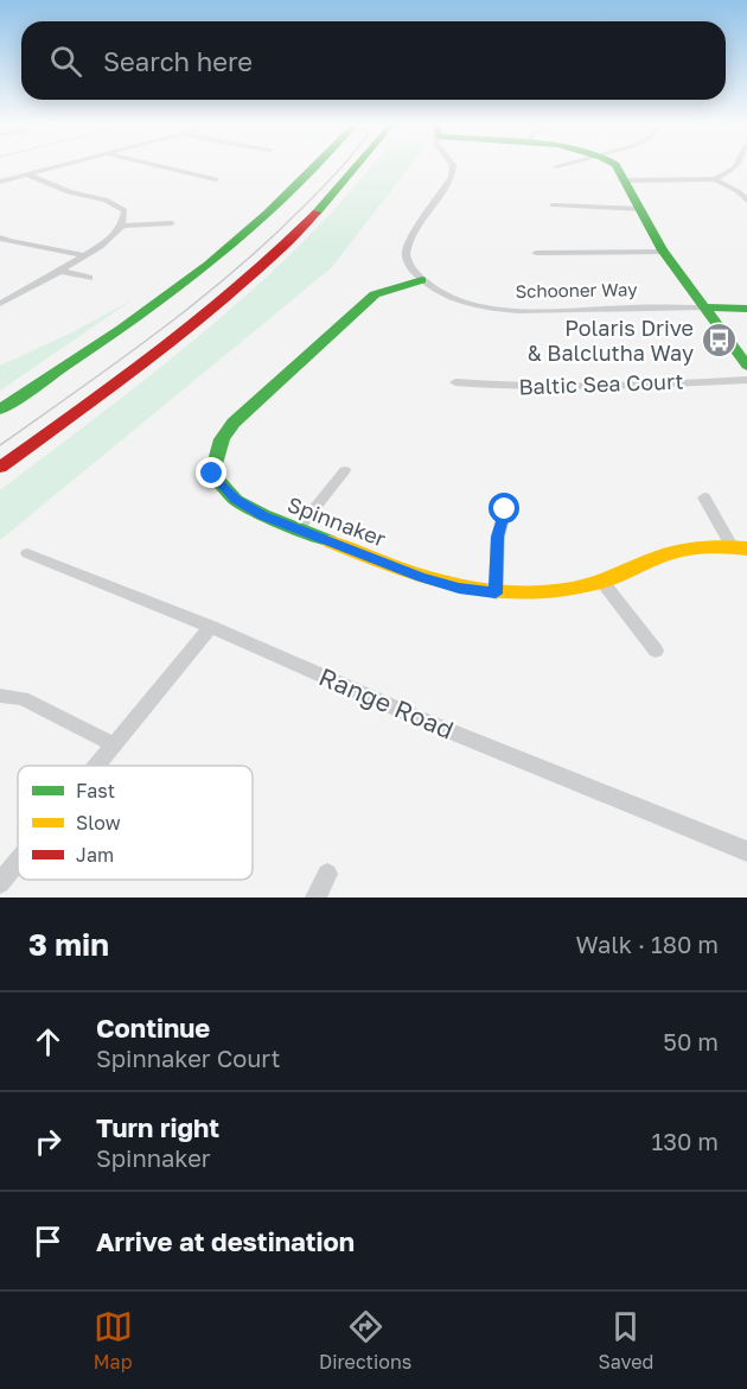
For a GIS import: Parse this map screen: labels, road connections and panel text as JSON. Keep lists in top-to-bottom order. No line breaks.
{"streets":{"main road":["Spinnaker"],"street":["Schooner Way","Baltic Sea Court","Range Road"]},"crossings":[["Schooner Way","Spinnaker"]],"places":{"bus stop":["Polaris Drive & Balclutha Way"]},"legend":["Fast","Slow","Jam"],"page":{"search":"Search here","heading":["3 min","Walk · 180 m"],"list":[["Continue","Spinnaker Court","50 m"],["Turn right","Spinnaker","130 m"],"Arrive at destination"],"nav":["Map","Directions","Saved"]}}
